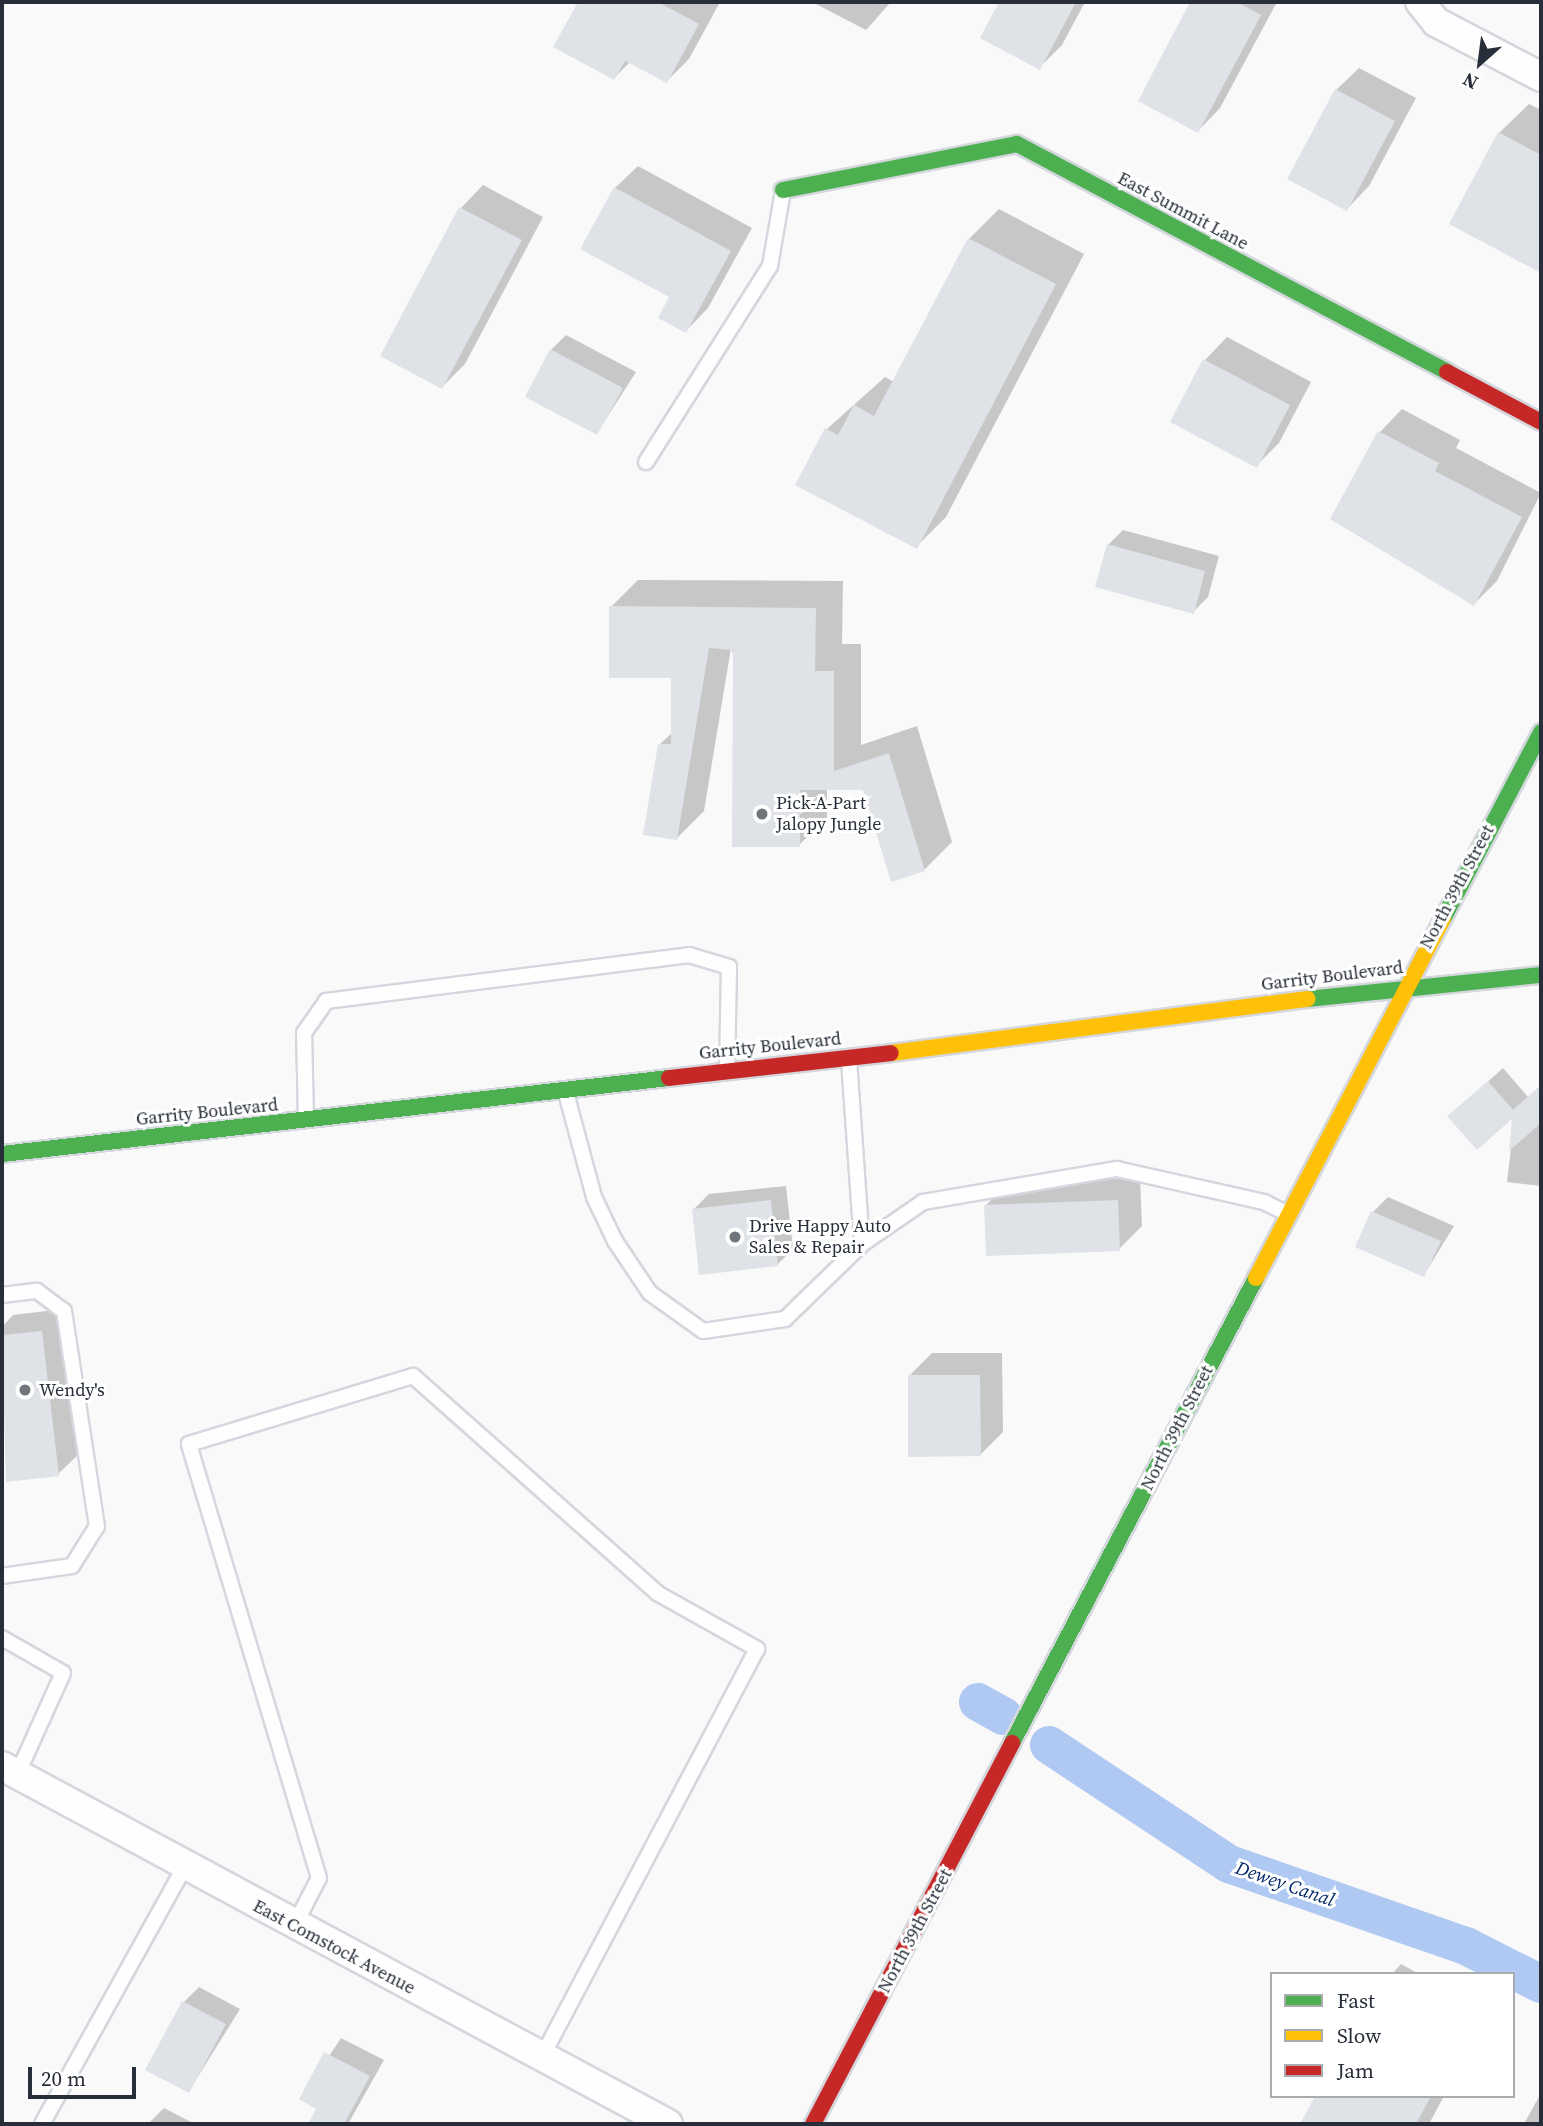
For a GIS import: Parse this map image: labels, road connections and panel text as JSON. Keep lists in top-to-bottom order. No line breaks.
{"streets":{"street":["East Summit Lane","North 39th Street","Garrity Boulevard","East Comstock Avenue"]},"crossings":[["North 39th Street","Garrity Boulevard"]],"water":["Dewey Canal"],"places":["Pick-A-Part Jalopy Jungle","Drive Happy Auto Sales & Repair","Wendy's"],"legend":["Fast","Slow","Jam"],"scale_bar":"20 m","north":"bottom left"}
